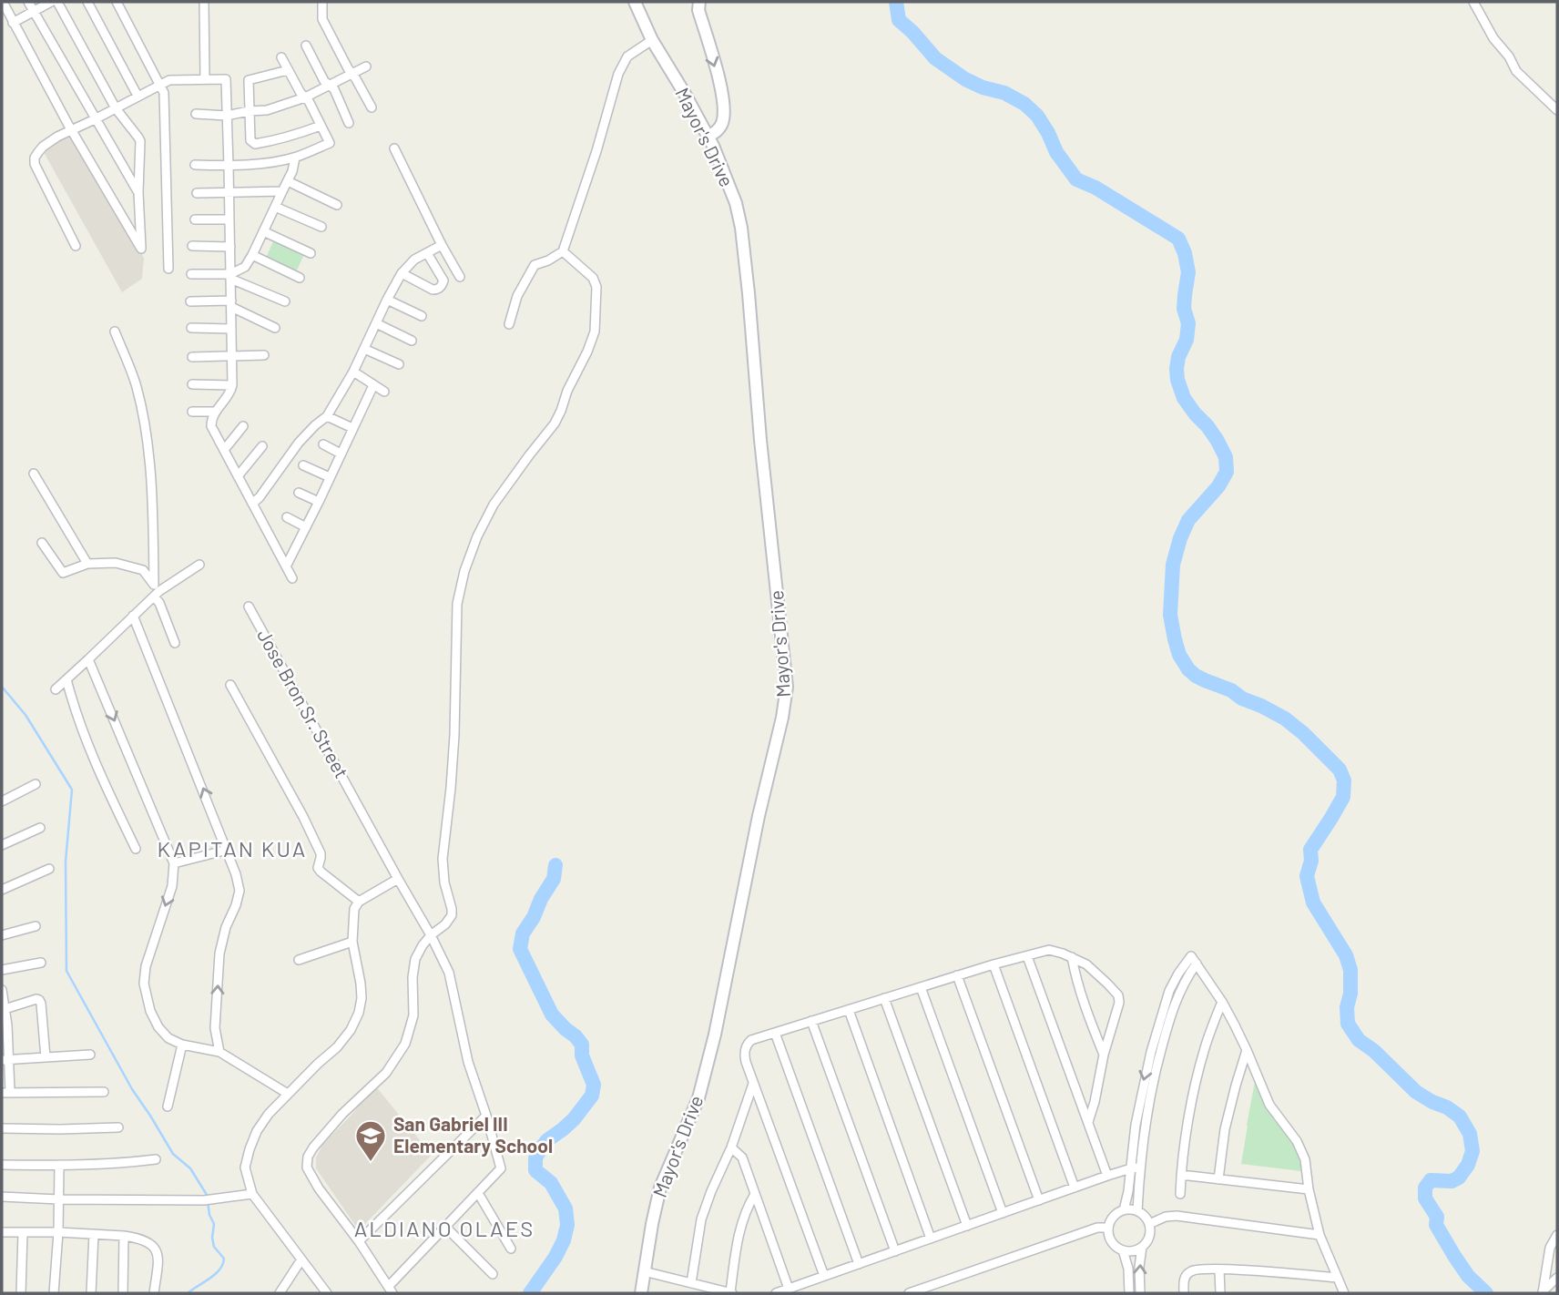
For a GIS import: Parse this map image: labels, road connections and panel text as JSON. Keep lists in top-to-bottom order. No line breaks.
{"streets":{"street":["Mayor's Drive","Jose Bron Sr. Street"]},"districts":["KAPITAN KUA","ALDIANO OLAES"],"places":{"school or university":["San Gabriel III Elementary School"]}}
